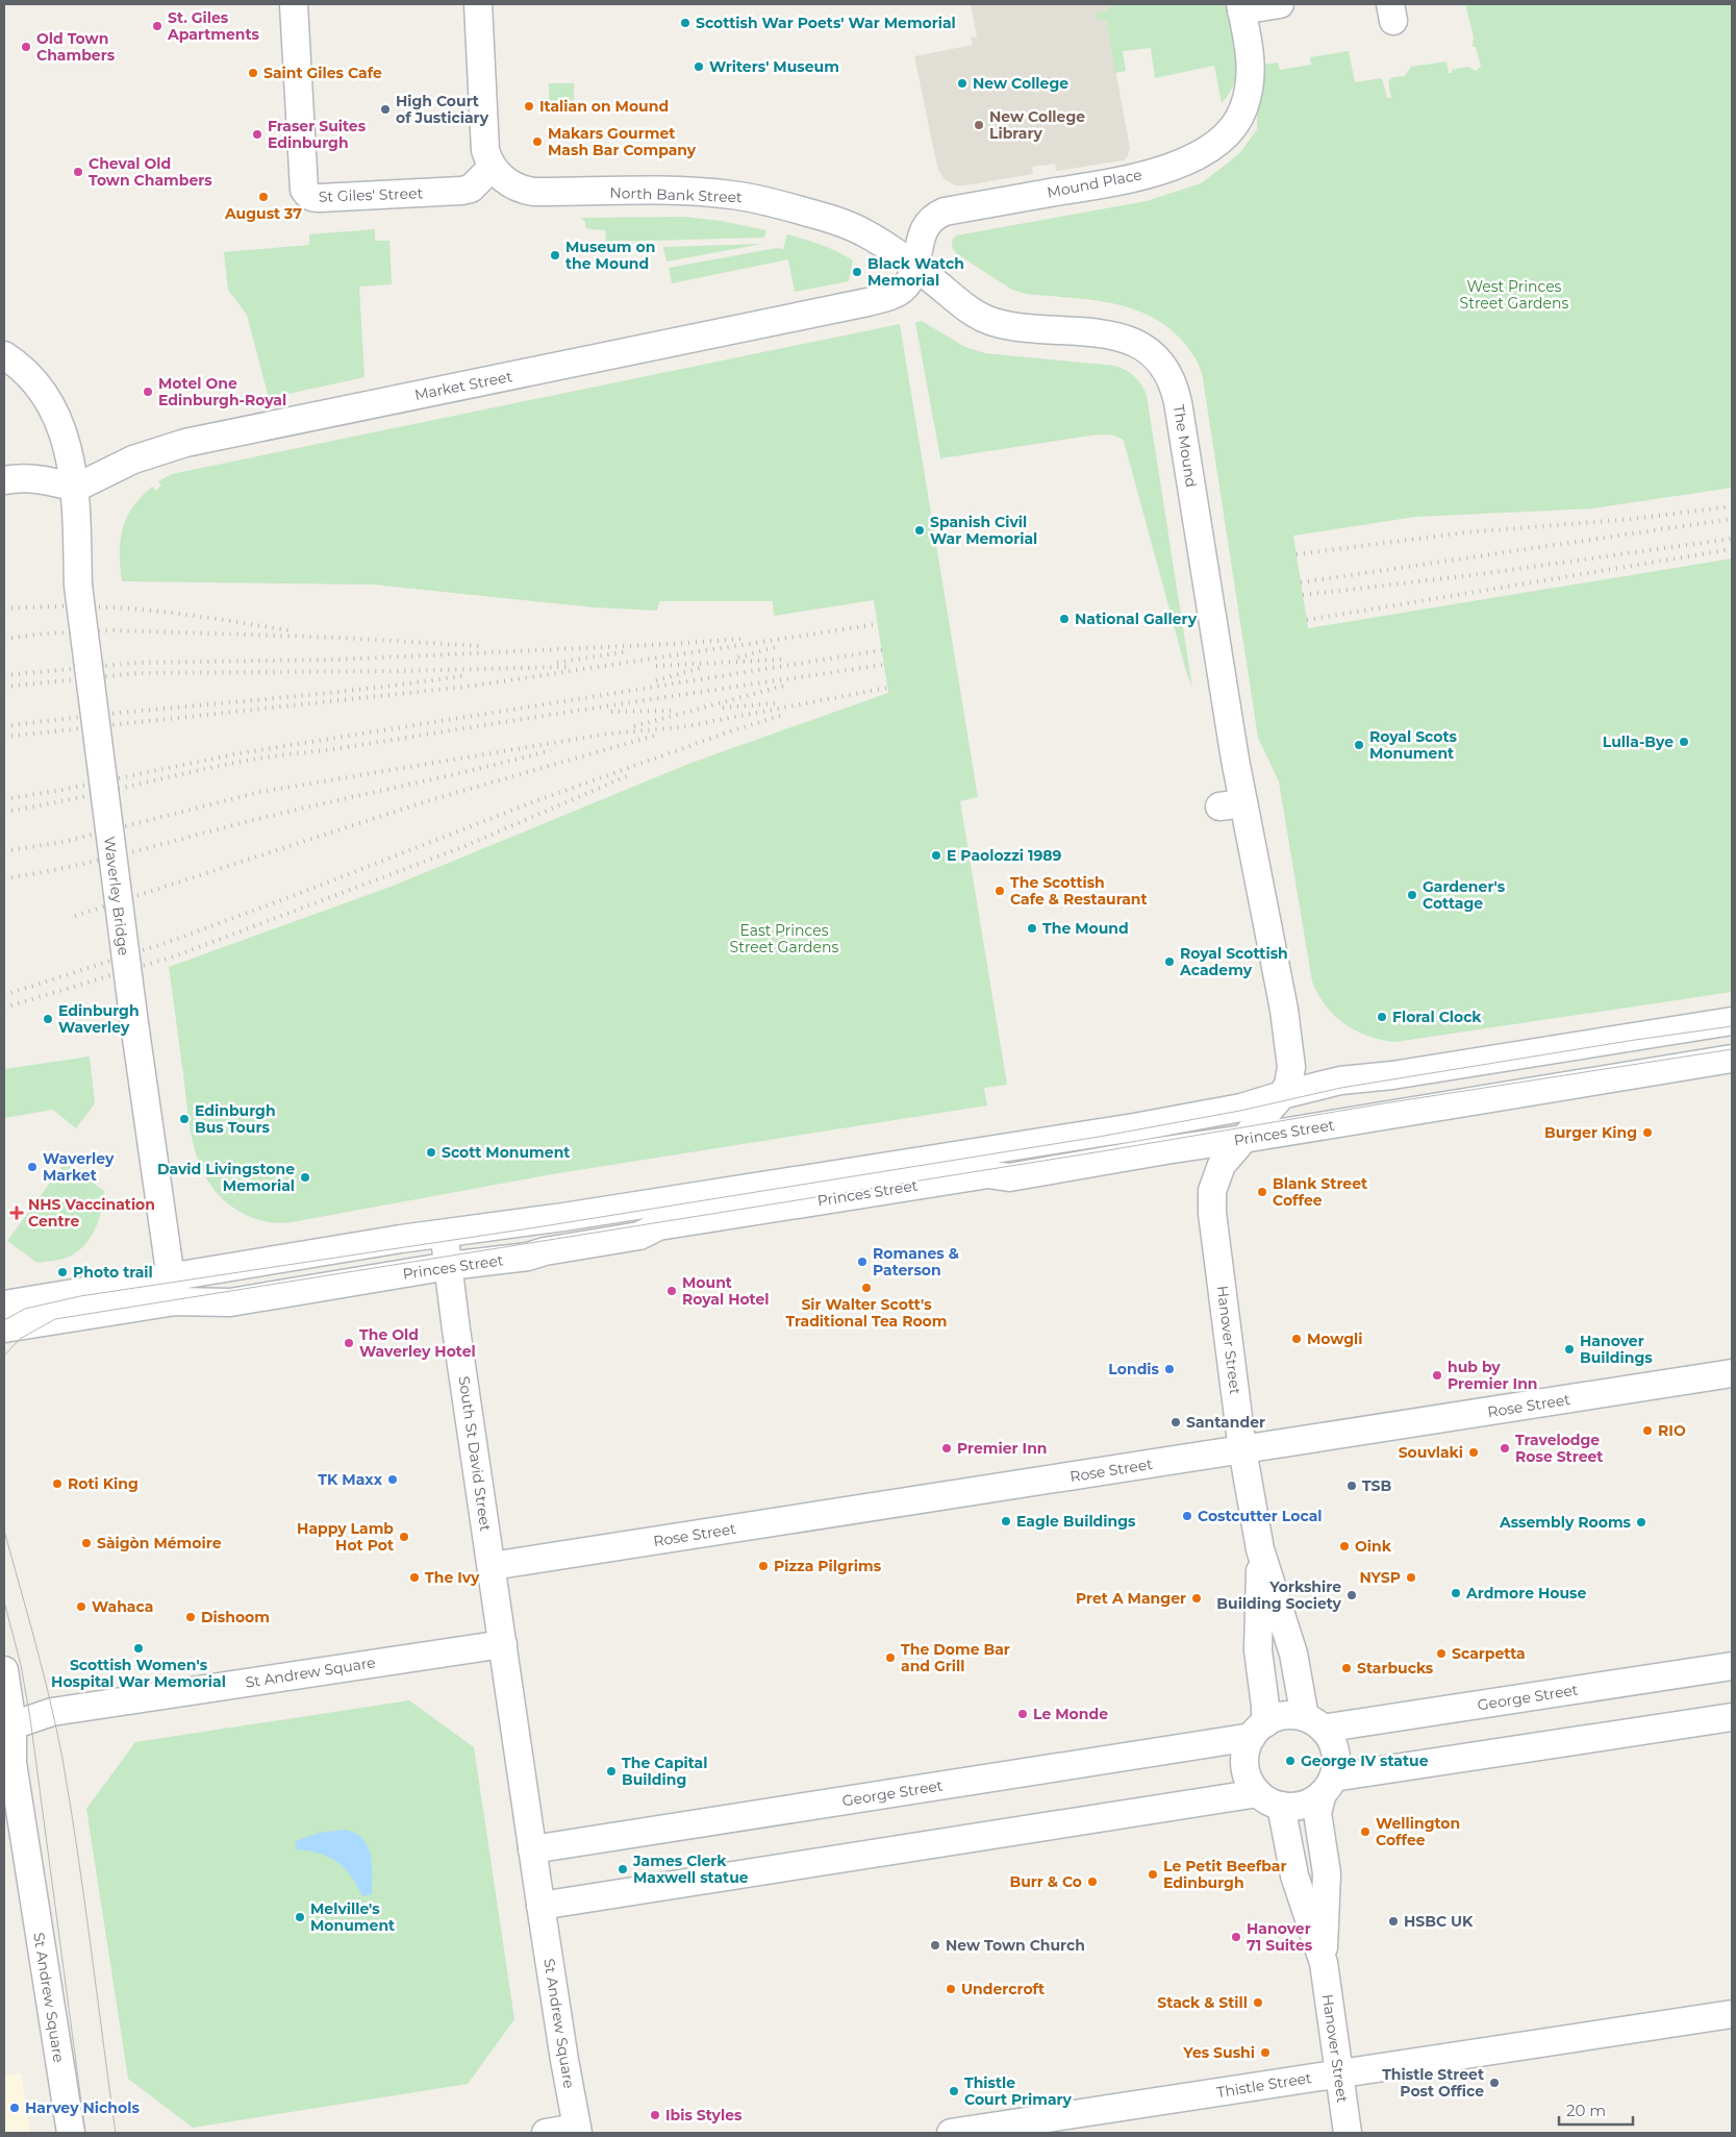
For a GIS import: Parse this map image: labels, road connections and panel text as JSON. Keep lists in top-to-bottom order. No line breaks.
{"streets":{"street":["Mound Place","St Giles' Street","North Bank Street","Market Street","The Mound","Waverley Bridge","Princes Street","Hanover Street","Rose Street","South St David Street","St Andrew Square","George Street","Thistle Street"]},"crossings":[["Mound Place","North Bank Street"],["Mound Place","Market Street"],["Mound Place","The Mound"],["St Giles' Street","North Bank Street"],["North Bank Street","Market Street"],["North Bank Street","The Mound"],["Market Street","The Mound"],["Market Street","Waverley Bridge"],["The Mound","Princes Street"],["The Mound","Hanover Street"],["Waverley Bridge","Princes Street"],["Princes Street","Hanover Street"],["Princes Street","South St David Street"],["Hanover Street","Rose Street"],["Hanover Street","George Street"],["Hanover Street","Thistle Street"],["Rose Street","South St David Street"],["South St David Street","St Andrew Square"],["St Andrew Square","George Street"]],"parks":["West Princes Street Gardens","East Princes Street Gardens"],"places":{"other":["Scottish War Poets' War Memorial","St. Giles Apartments","Old Town Chambers","Writers' Museum","Saint Giles Cafe","New College","Italian on Mound","High Court of Justiciary","New College Library","Fraser Suites Edinburgh","Makars Gourmet Mash Bar Company","Cheval Old Town Chambers","August 37","Museum on the Mound","Black Watch Memorial","Motel One Edinburgh-Royal","Spanish Civil War Memorial","National Gallery","Lulla-Bye","Royal Scots Monument","E Paolozzi 1989","The Scottish Cafe & Restaurant","Gardener's Cottage","The Mound","Royal Scottish Academy","Floral Clock","Edinburgh Waverley","Edinburgh Bus Tours","Burger King","Scott Monument","Waverley Market","David Livingstone Memorial","Blank Street Coffee","Romanes & Paterson","Photo trail","Sir Walter Scott's Traditional Tea Room","Mount Royal Hotel","Mowgli","The Old Waverley Hotel","Hanover Buildings","Londis","hub by Premier Inn","Santander","RIO","Premier Inn","Travelodge Rose Street","Souvlaki","TK Maxx","Roti King","TSB","Costcutter Local","Eagle Buildings","Assembly Rooms","Happy Lamb Hot Pot","Sàigòn Mémoire","Oink","Pizza Pilgrims","The Ivy","NYSP","Ardmore House","Yorkshire Building Society","Pret A Manger","Wahaca","Dishoom","Scottish Women's Hospital War Memorial","Scarpetta","The Dome Bar and Grill","Starbucks","Le Monde","George IV statue","The Capital Building","Wellington Coffee","James Clerk Maxwell statue","Le Petit Beefbar Edinburgh","Burr & Co","Melville's Monument","HSBC UK","Hanover 71 Suites","New Town Church","Undercroft","Stack & Still","Yes Sushi","Thistle Street Post Office","Thistle Court Primary","Harvey Nichols","Ibis Styles"],"health":["NHS Vaccination Centre"]},"scale_bar":"20 m"}
